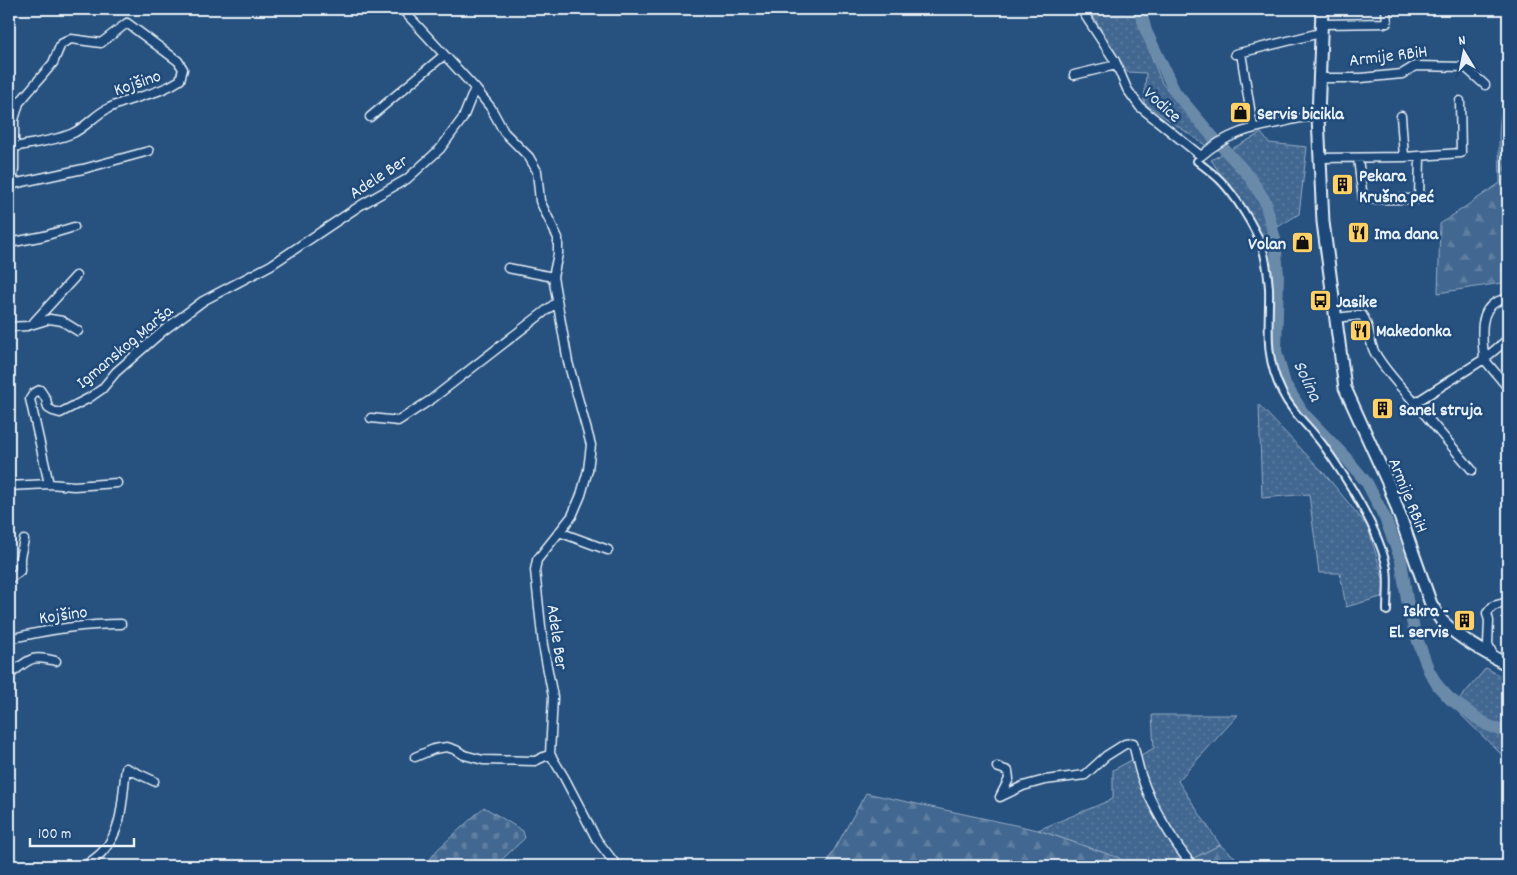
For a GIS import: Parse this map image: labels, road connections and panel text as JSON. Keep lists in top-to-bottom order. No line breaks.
{"streets":{"main road":["Armije RBiH"],"street":["Kojšino","Vodice","Adele Ber","Igmanskog Marša"]},"crossings":[["Adele Ber","Igmanskog Marša"]],"water":["Solina"],"places":{"shop":["Servis bicikla","Volan"],"building":["Pekara Krušna peć","Sanel struja","Iskra - El. servis"],"restaurant":["Ima dana","Makedonka"],"bus stop":["Jasike"]},"scale_bar":"100 m","north":"top"}
